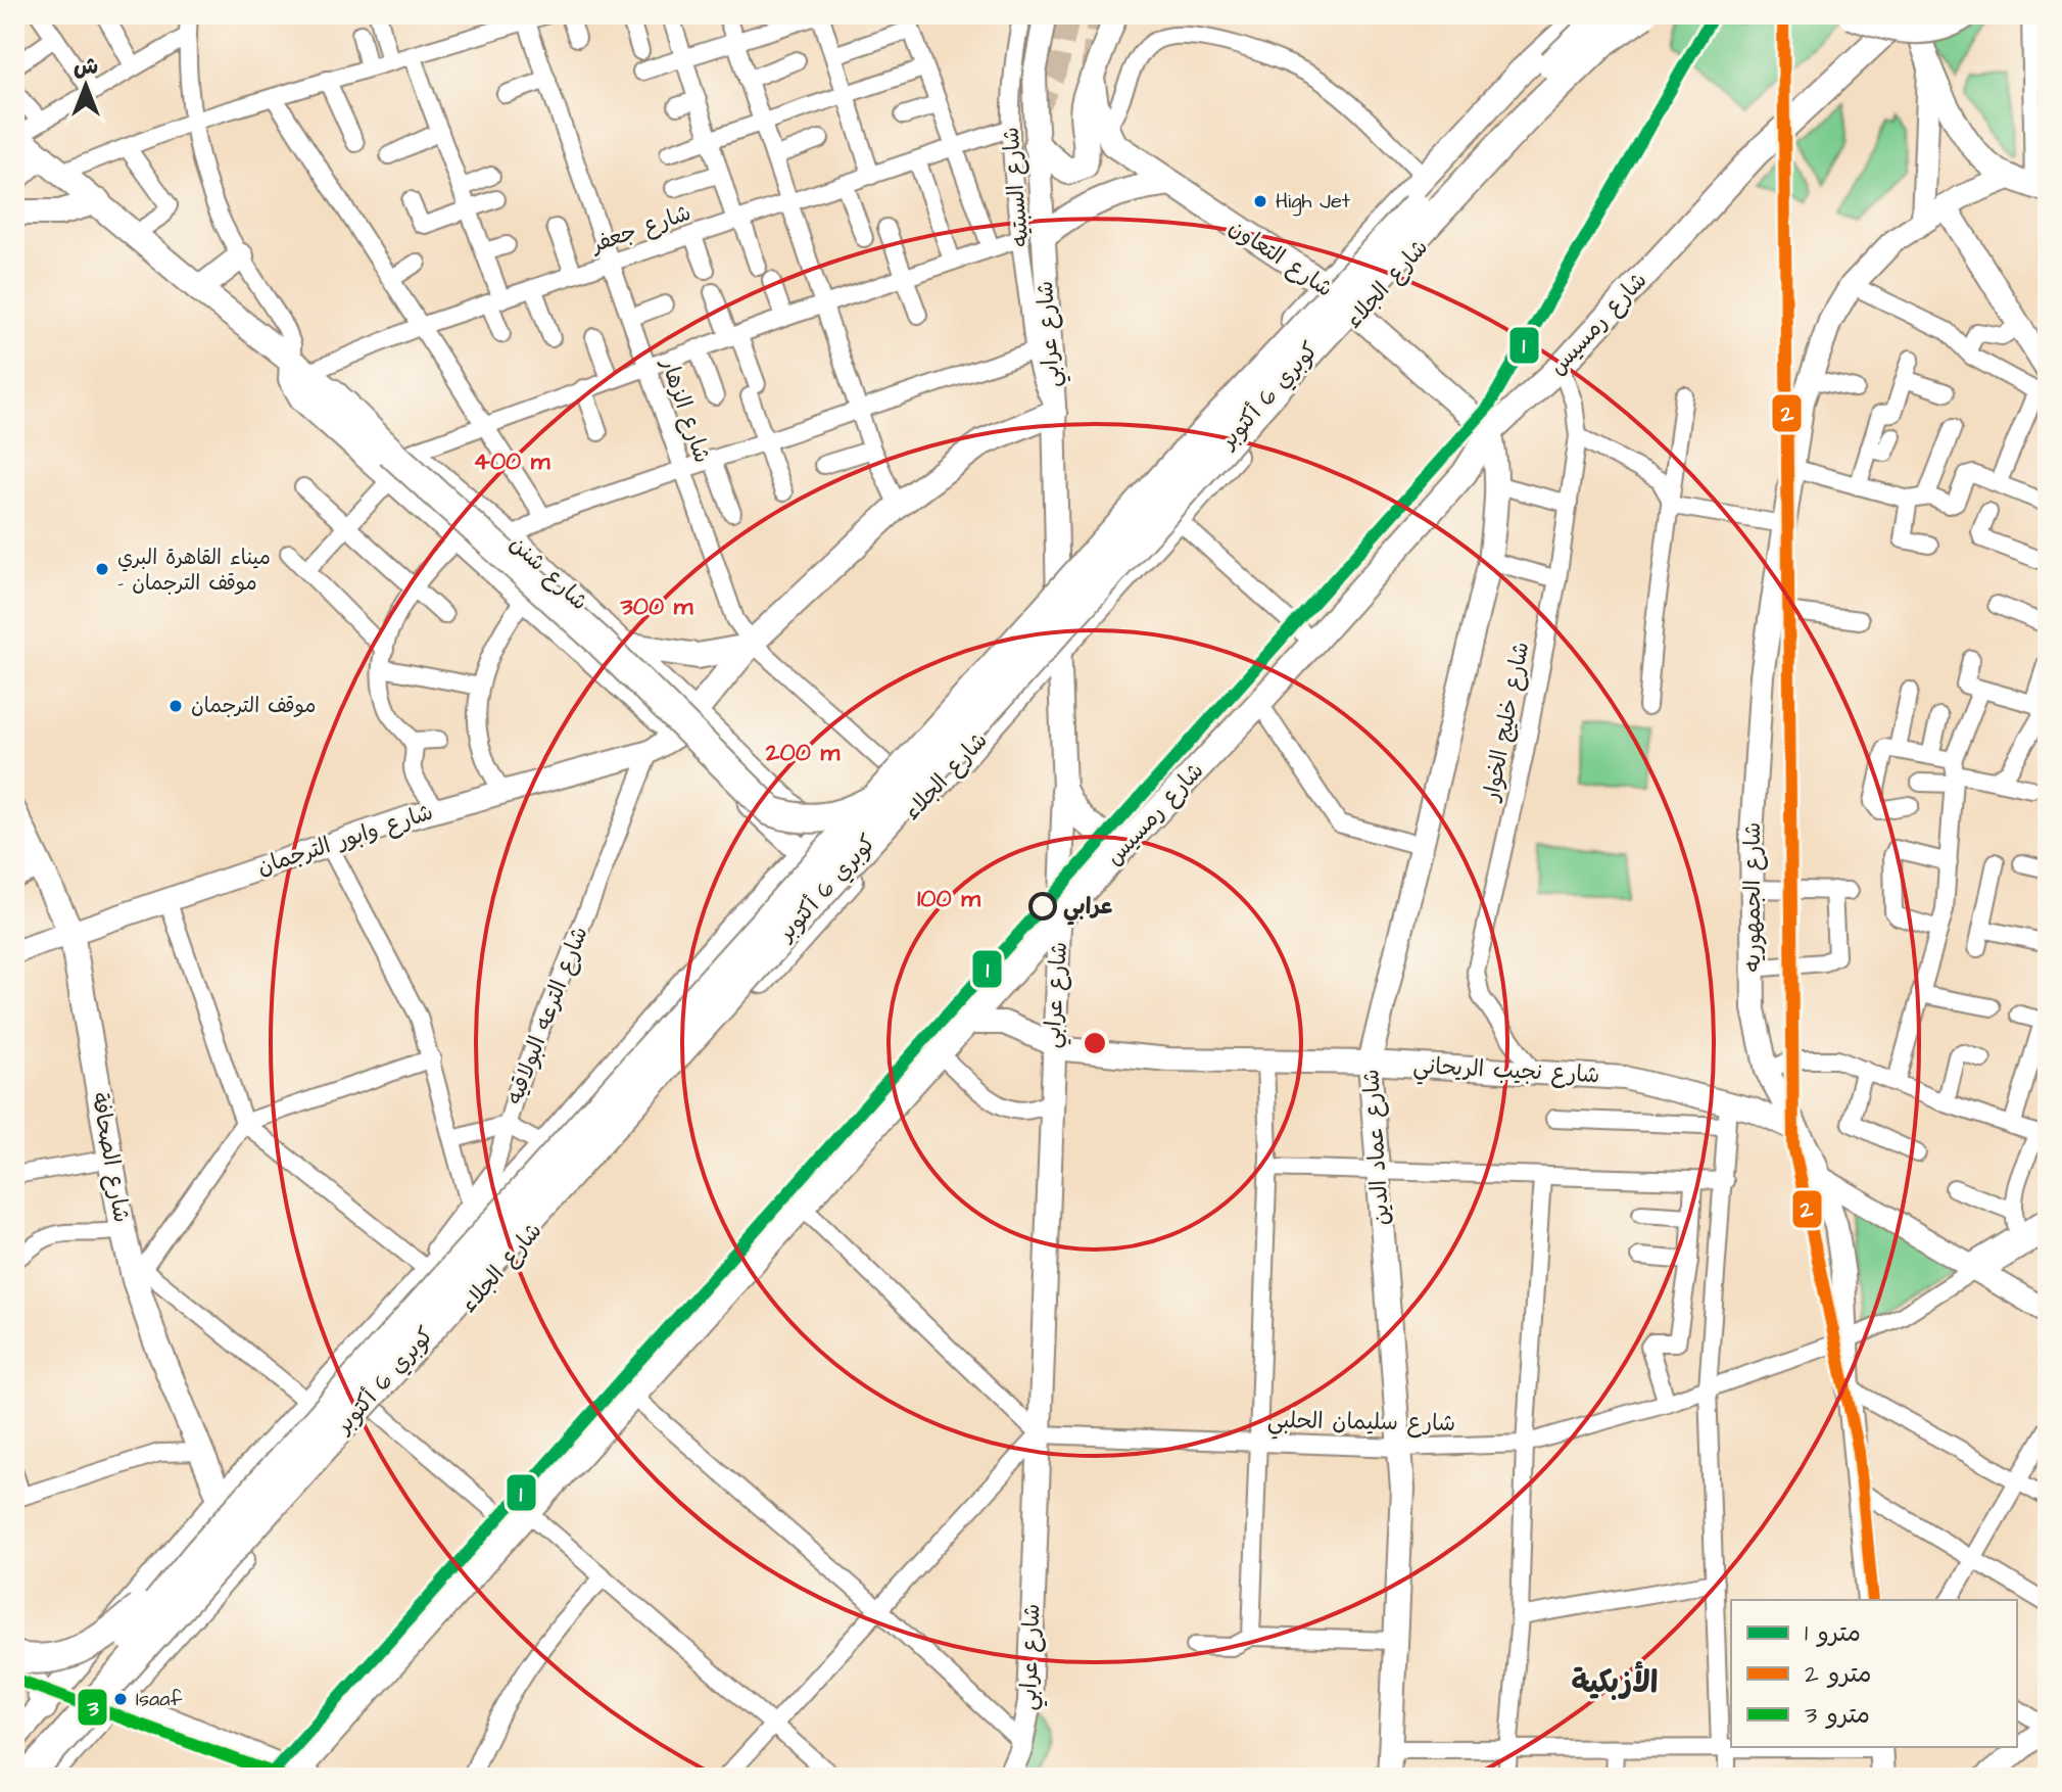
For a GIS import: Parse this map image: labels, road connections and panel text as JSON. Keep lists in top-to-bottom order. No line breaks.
{"streets":{"highway":["كوبري 6 أكتوبر"],"main road":["شارع التعاون","شارع الجلاء","شارع رمسيس","شارع شنن","شارع الصحافة"],"street":["شارع السبتيه","شارع جعفر","شارع عرابي","شارع الزهار","شارع خليج الخوار","شارع وابور الترجمان","شارع الجمهوريه","شارع الترعه البولاقيه","شارع نجيب الريحاني","شارع عماد الدين","شارع سليمان الحلبي"]},"crossings":[["شارع السبتيه","شارع جعفر"],["شارع السبتيه","شارع عرابي"],["شارع جعفر","شارع الزهار"],["شارع جعفر","شارع شنن"],["شارع التعاون","شارع الجلاء"],["شارع التعاون","شارع رمسيس"],["شارع التعاون","شارع عماد الدين"],["شارع الجلاء","شارع عرابي"],["شارع الجلاء","شارع الزهار"],["شارع الجلاء","شارع شنن"],["شارع الجلاء","شارع الترعه البولاقيه"],["شارع الجلاء","شارع الصحافة"],["شارع رمسيس","شارع عرابي"],["شارع رمسيس","شارع خليج الخوار"],["شارع رمسيس","شارع نجيب الريحاني"],["شارع رمسيس","شارع عماد الدين"],["شارع عرابي","شارع نجيب الريحاني"],["شارع عرابي","شارع سليمان الحلبي"],["شارع شنن","شارع وابور الترجمان"],["شارع خليج الخوار","شارع نجيب الريحاني"],["شارع وابور الترجمان","شارع الترعه البولاقيه"],["شارع وابور الترجمان","شارع الصحافة"],["شارع الجمهوريه","شارع نجيب الريحاني"],["شارع الجمهوريه","شارع سليمان الحلبي"],["شارع نجيب الريحاني","شارع عماد الدين"],["شارع عماد الدين","شارع سليمان الحلبي"]],"districts":["الأزبكية"],"places":["High Jet","ميناء القاهرة البري - موقف الترجمان","موقف الترجمان","عرابي","Isaaf"],"lines":["metro line 1","metro line 2","metro line 3"],"legend":["مترو 1","مترو 2","مترو 3"],"north":"top","rings":["400 m","300 m","200 m","100 m"]}
